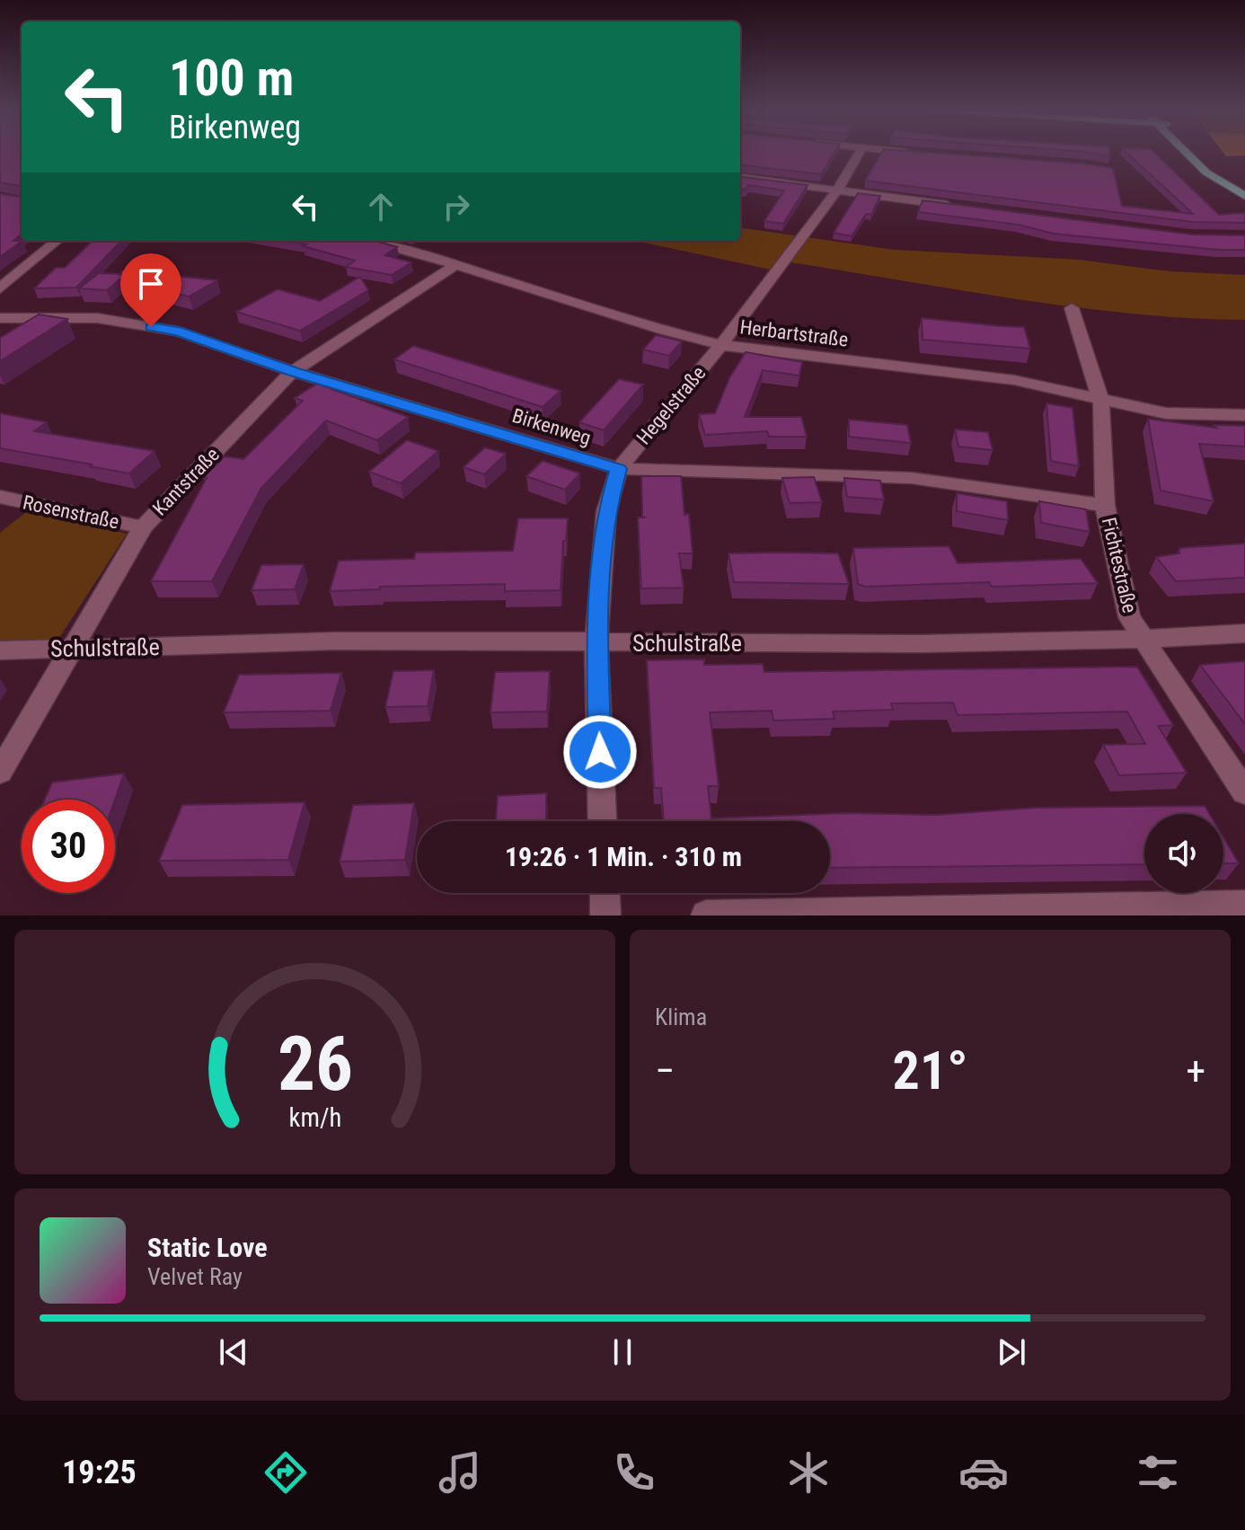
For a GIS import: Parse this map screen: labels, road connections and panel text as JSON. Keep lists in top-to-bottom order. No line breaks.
{"streets":{"street":["Herbartstraße","Hegelstraße","Birkenweg","Kantstraße","Rosenstraße","Fichtestraße","Schulstraße"]},"crossings":[["Herbartstraße","Hegelstraße"],["Herbartstraße","Kantstraße"],["Herbartstraße","Fichtestraße"],["Hegelstraße","Birkenweg"],["Hegelstraße","Schulstraße"],["Birkenweg","Kantstraße"],["Birkenweg","Fichtestraße"],["Kantstraße","Rosenstraße"],["Kantstraße","Schulstraße"],["Fichtestraße","Schulstraße"]],"page":{"turn":["100 m","Birkenweg"],"limit":"30","trip":"19:26 · 1 Min. · 310 m","tile":"Klima","heat":["−","21°","+"],"song":["Static Love","Velvet Ray"],"tabs":"19:25","gauge":["26","km/h"]}}
